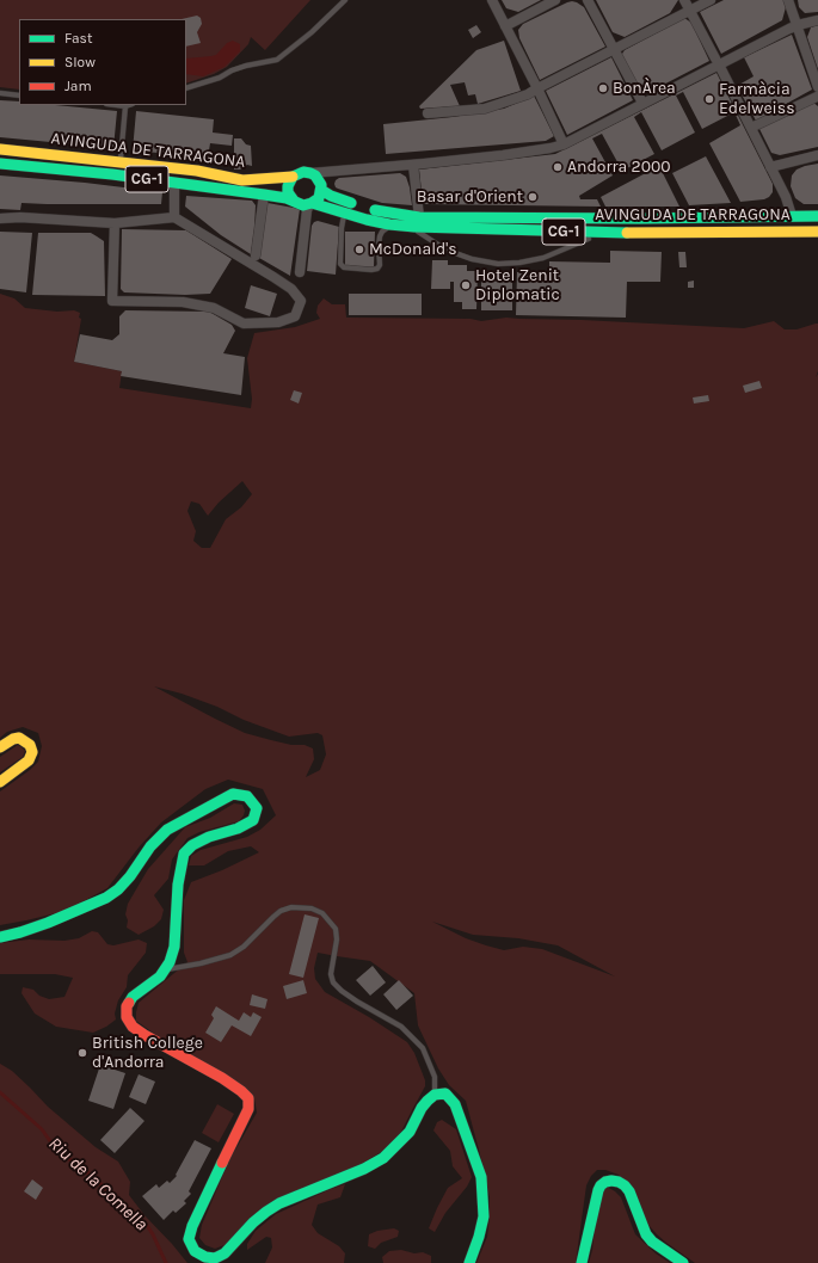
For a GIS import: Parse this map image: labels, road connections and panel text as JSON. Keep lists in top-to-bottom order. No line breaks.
{"streets":{"main road":["AVINGUDA DE TARRAGONA","CG-1"]},"crossings":[["AVINGUDA DE TARRAGONA","CG-1"]],"water":["Riu de la Comella"],"places":["BonÀrea","Farmàcia Edelweiss","Andorra 2000","Basar d'Orient","McDonald's","Hotel Zenit Diplomatic","British College d'Andorra"],"legend":["Fast","Slow","Jam"]}
